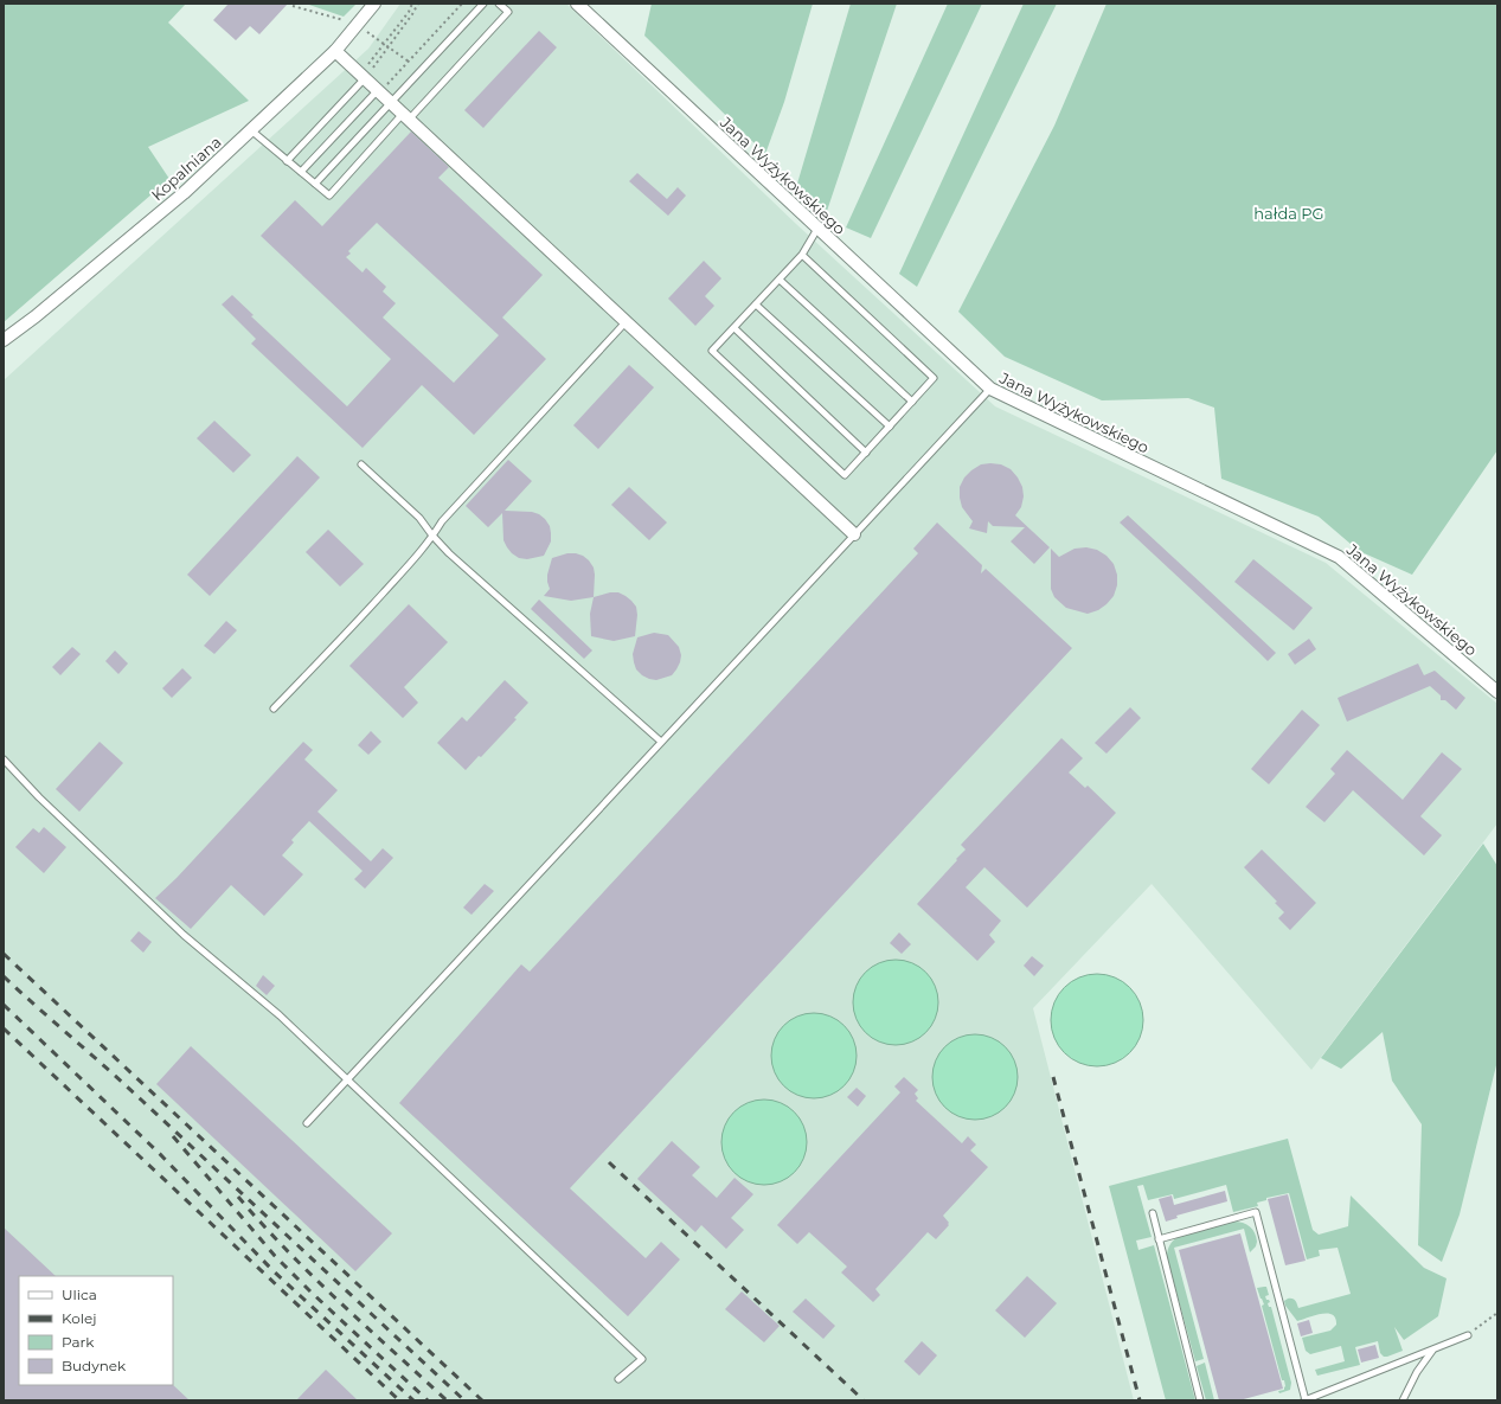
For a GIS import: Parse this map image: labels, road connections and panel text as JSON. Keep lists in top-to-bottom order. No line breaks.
{"streets":{"street":["Kopalniana","Jana Wyżykowskiego"]},"parks":["hałda PG"],"legend":["Ulica","Kolej","Park","Budynek"]}
